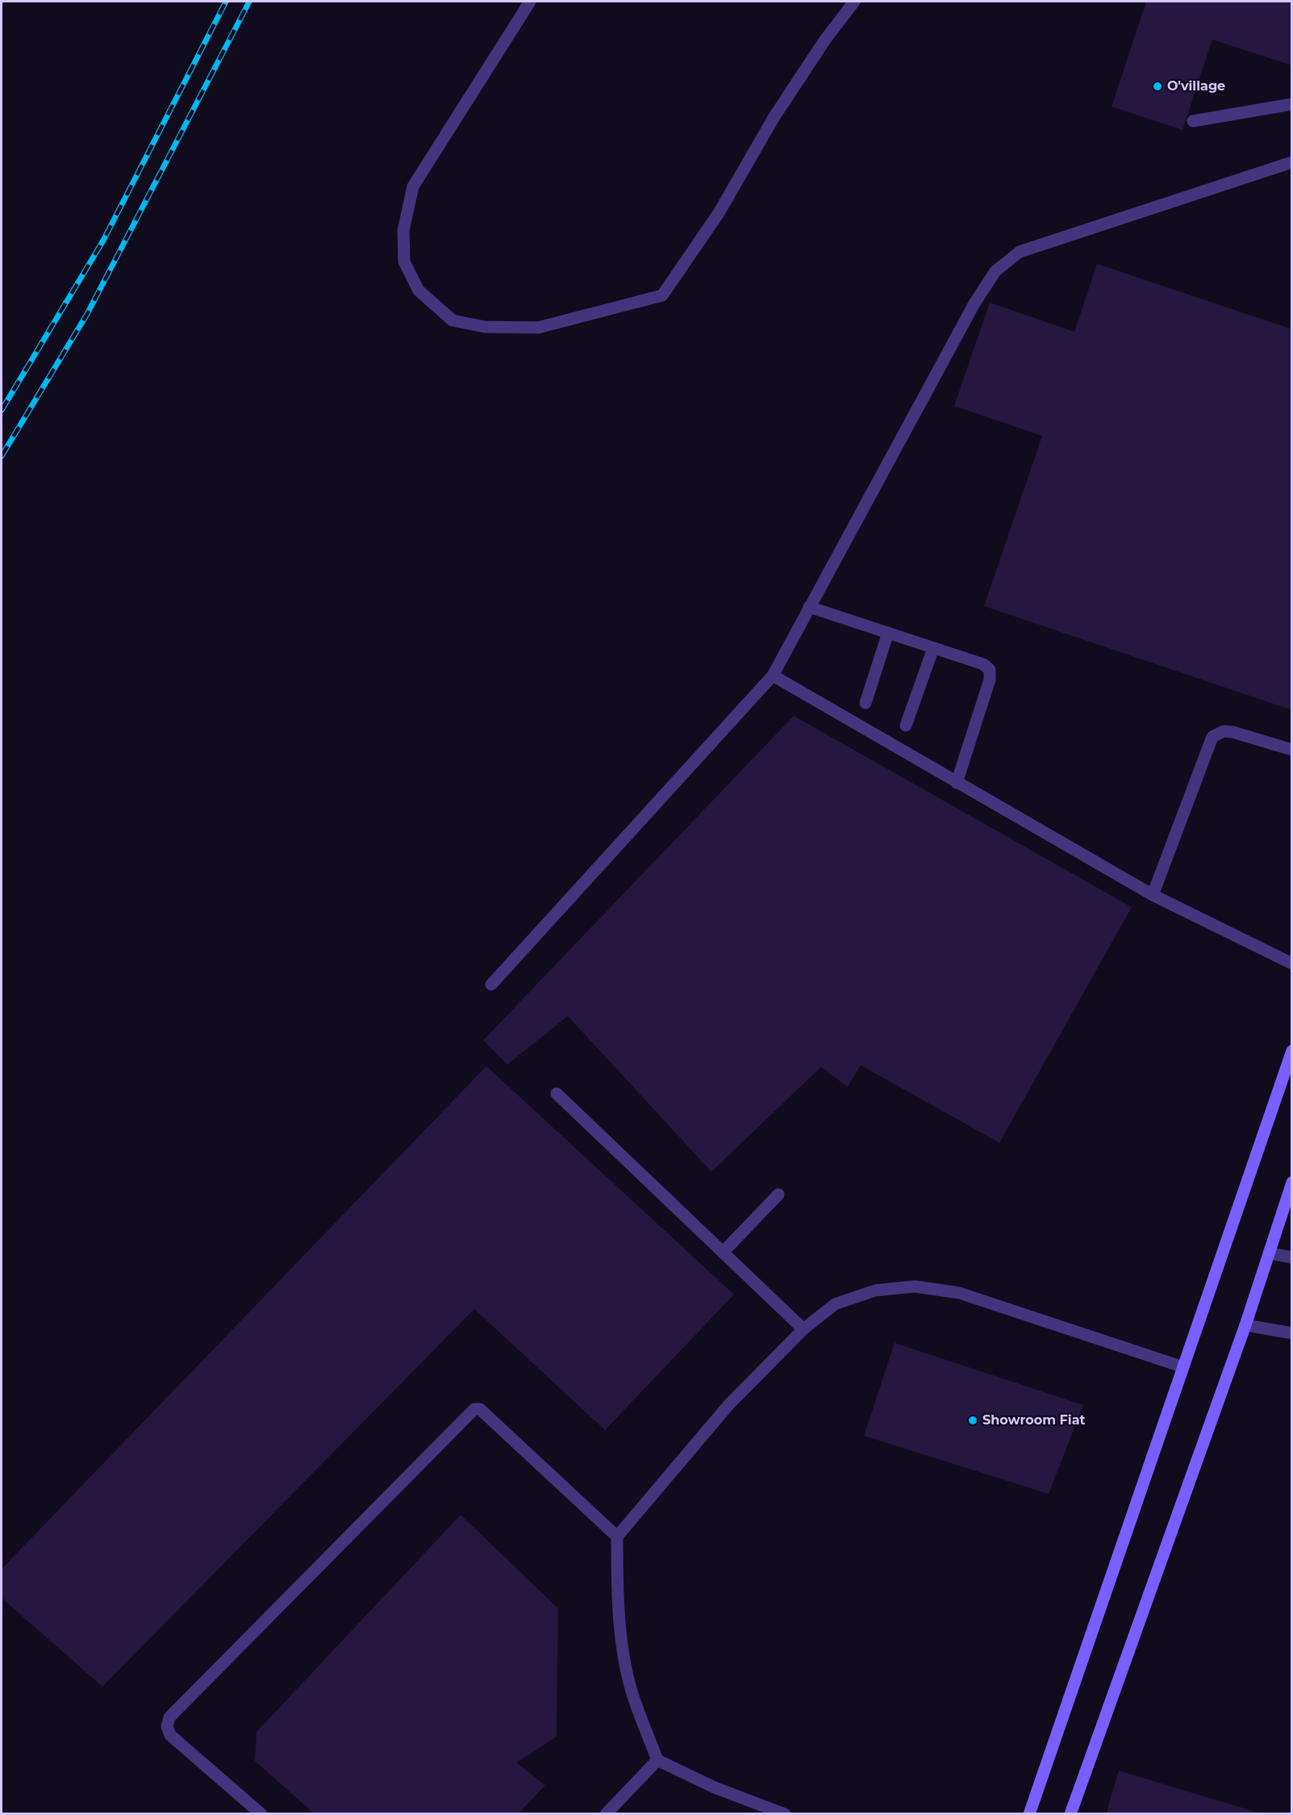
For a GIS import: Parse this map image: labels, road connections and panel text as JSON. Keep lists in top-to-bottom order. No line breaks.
{"places":["O'village","Showroom Fiat"]}
